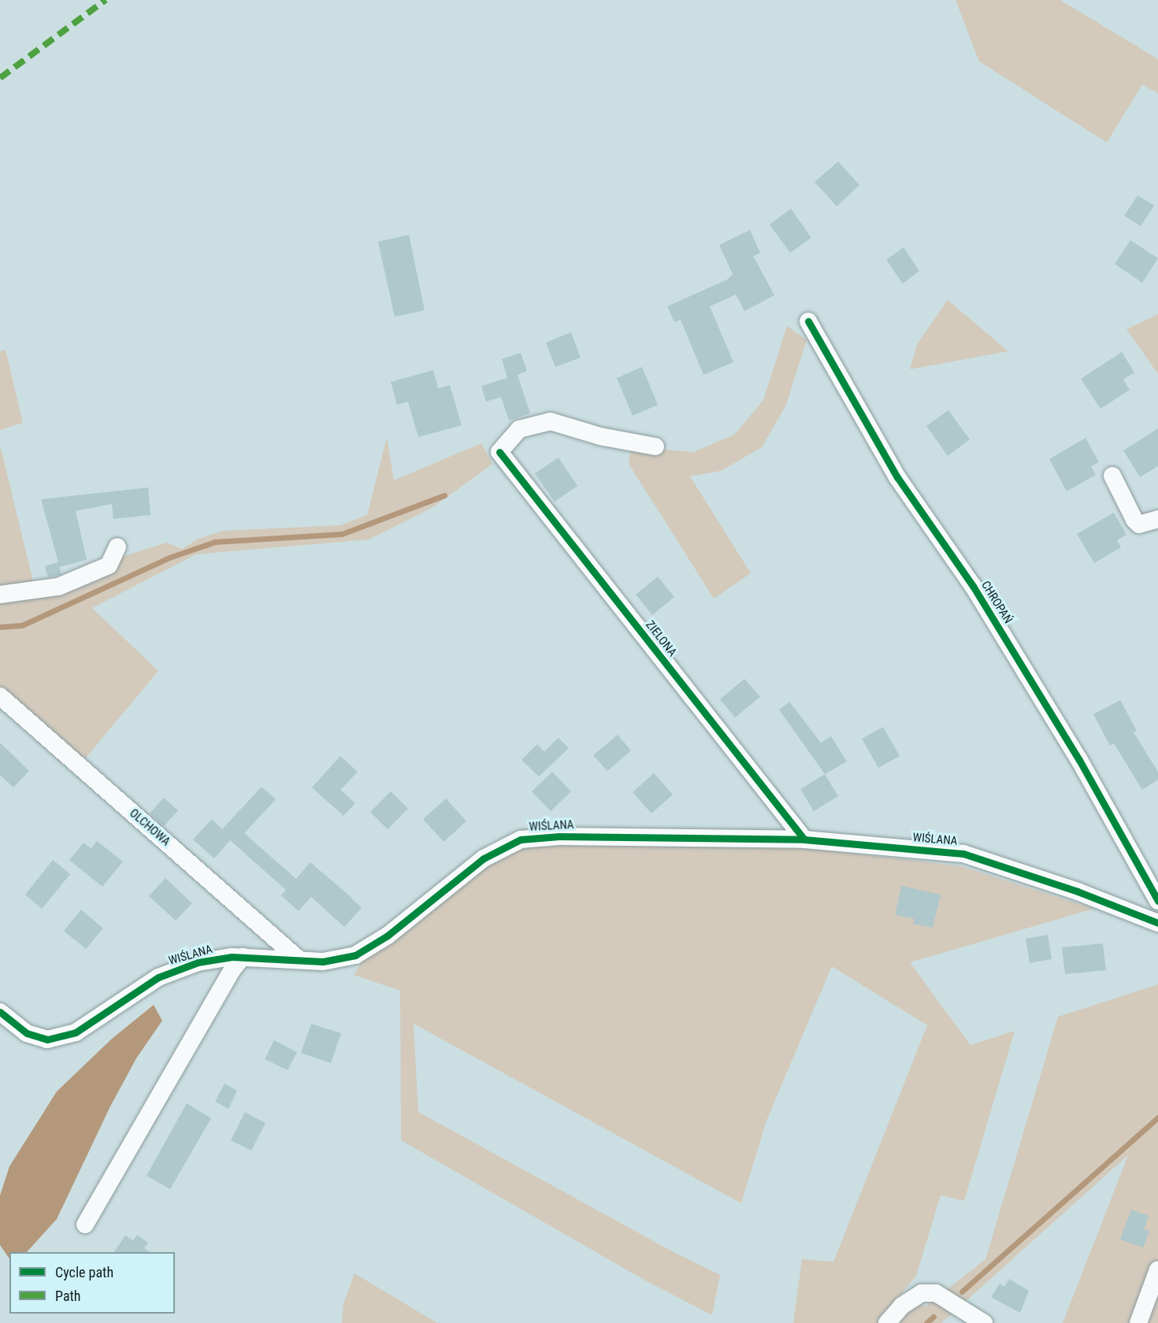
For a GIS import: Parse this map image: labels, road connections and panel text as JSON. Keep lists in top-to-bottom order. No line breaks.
{"streets":{"street":["CHROPAŃ","ZIELONA","WIŚLANA","OLCHOWA"]},"crossings":[["ZIELONA","WIŚLANA"],["WIŚLANA","OLCHOWA"]],"legend":["Cycle path","Path"]}
